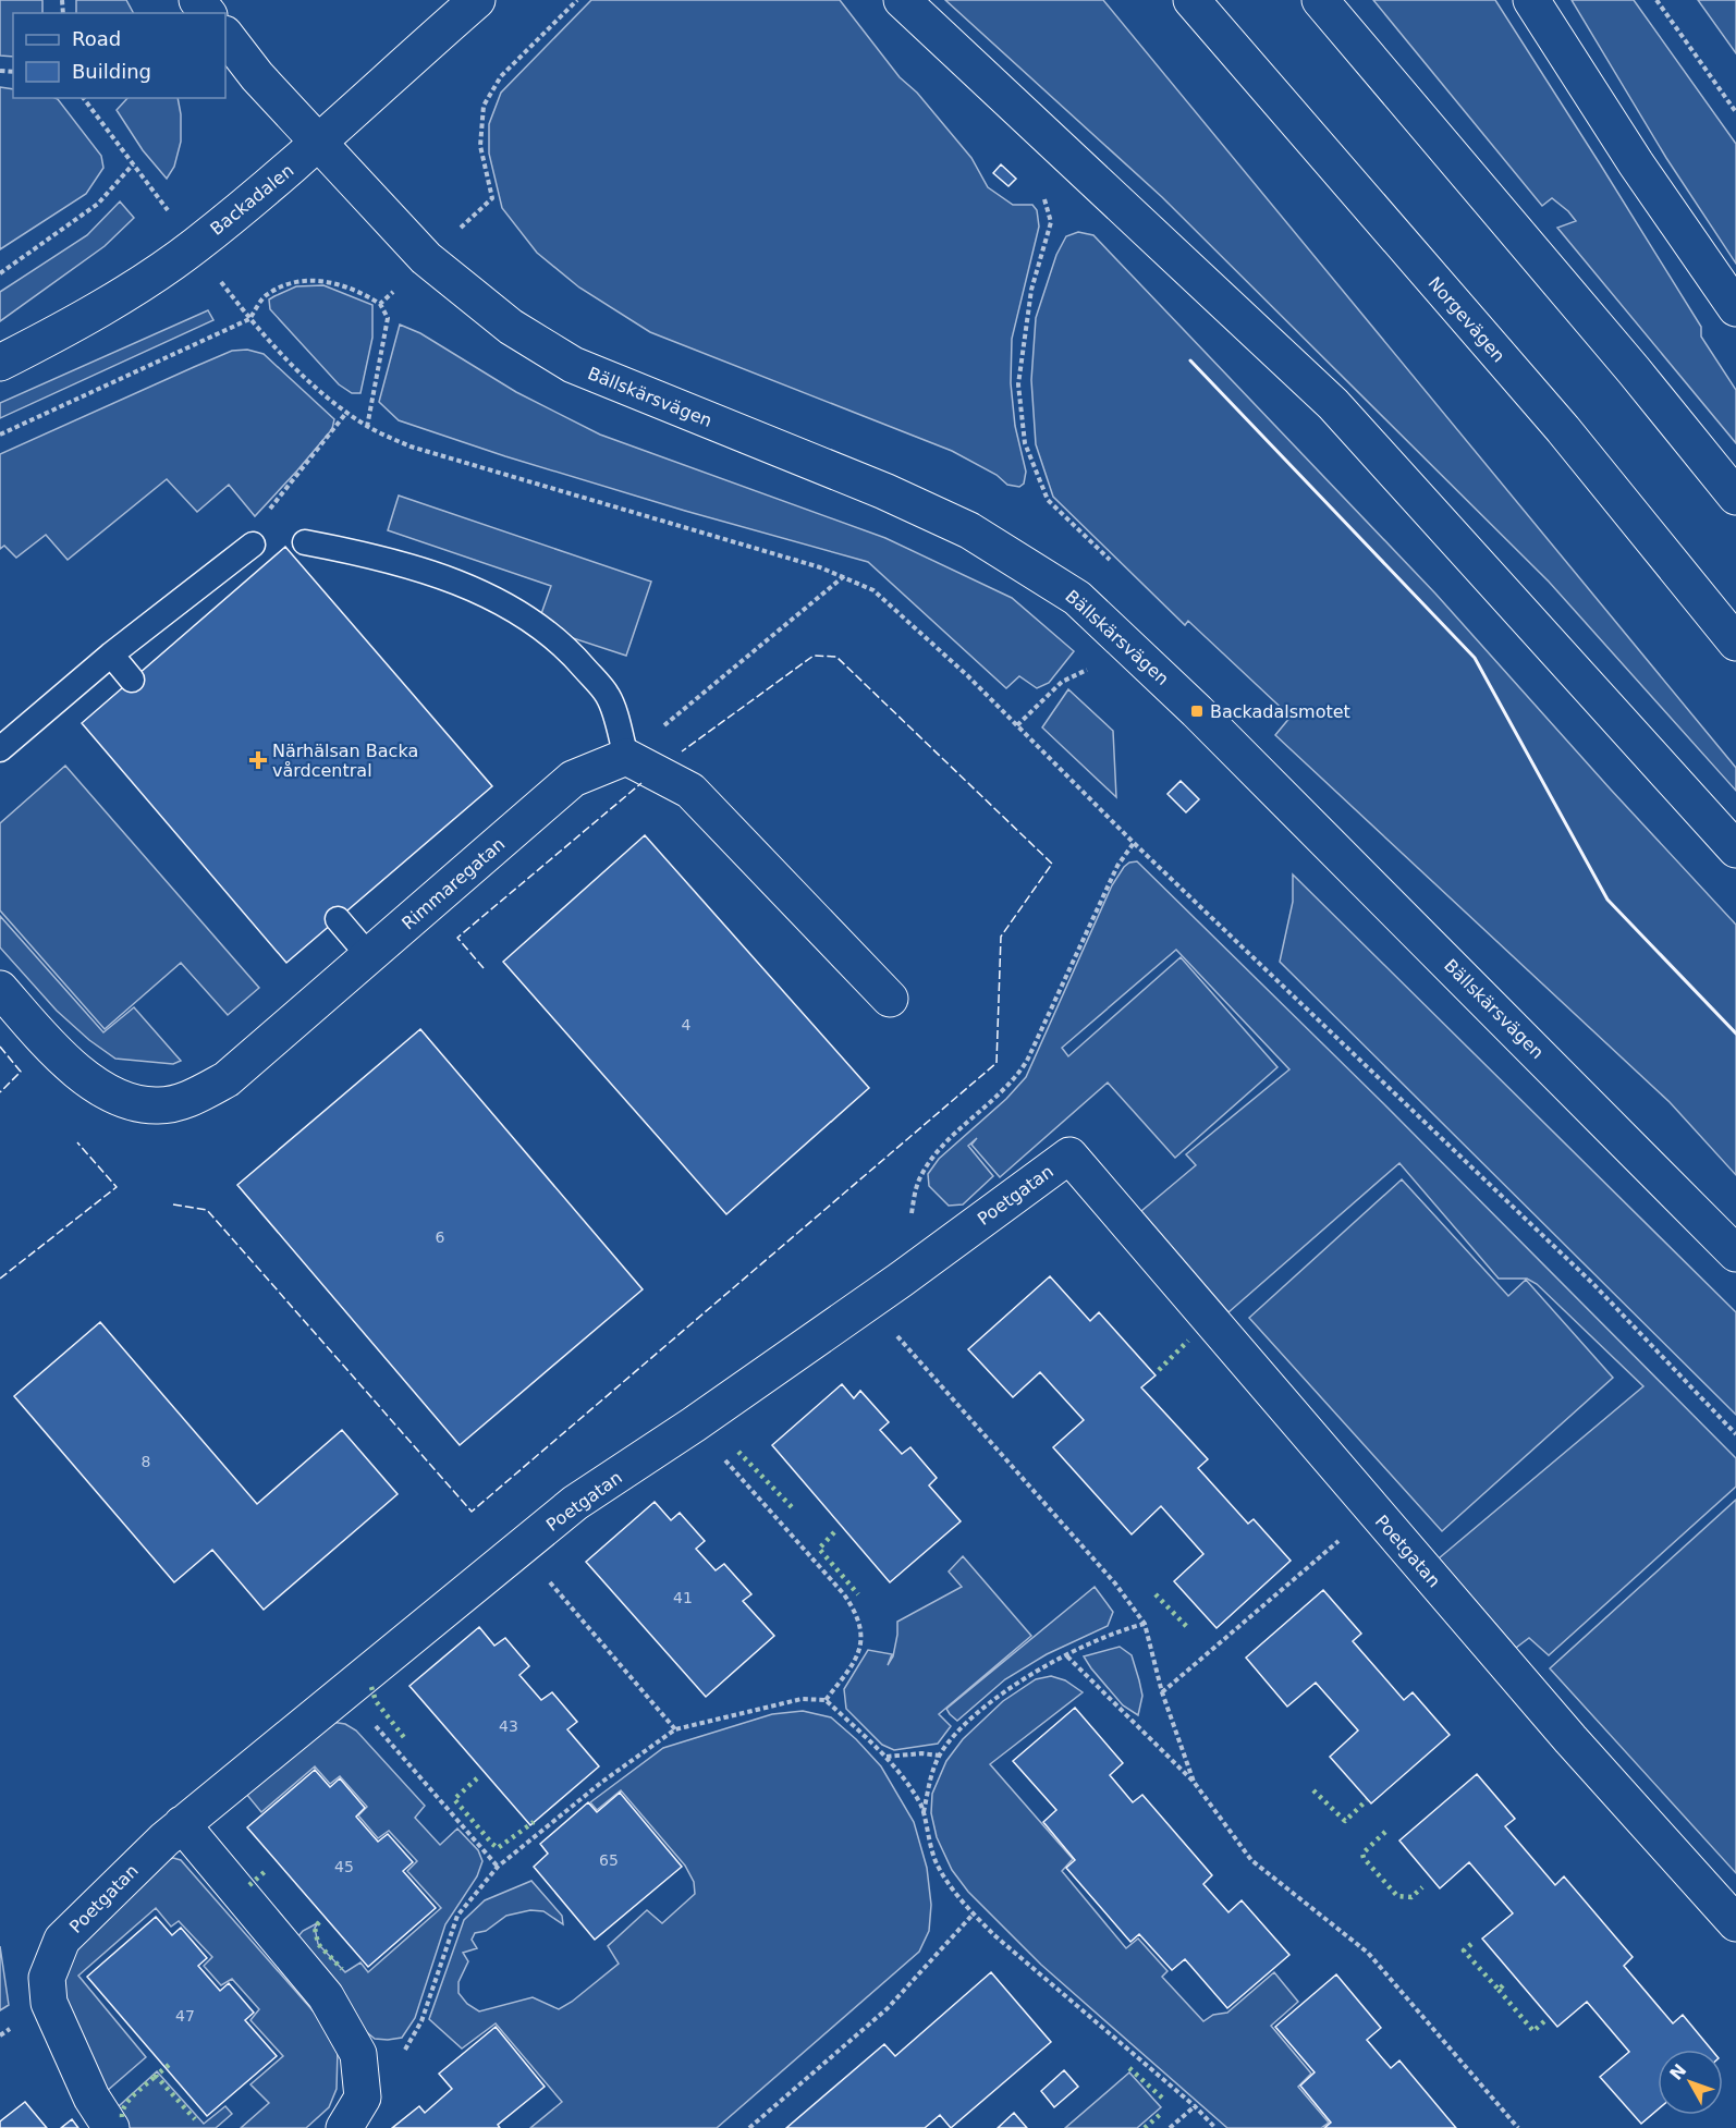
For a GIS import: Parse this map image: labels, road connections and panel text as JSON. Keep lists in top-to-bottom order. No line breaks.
{"streets":{"main road":["Backadalen","Norgevägen","Bällskärsvägen","Rimmaregatan","Poetgatan"]},"crossings":[["Backadalen","Bällskärsvägen"]],"places":{"transit":["Backadalsmotet"],"health":["Närhälsan Backa vårdcentral"]},"house_numbers":["4","6","8","41","43","65","45","47"],"legend":["Road","Building"],"north":"top left"}
